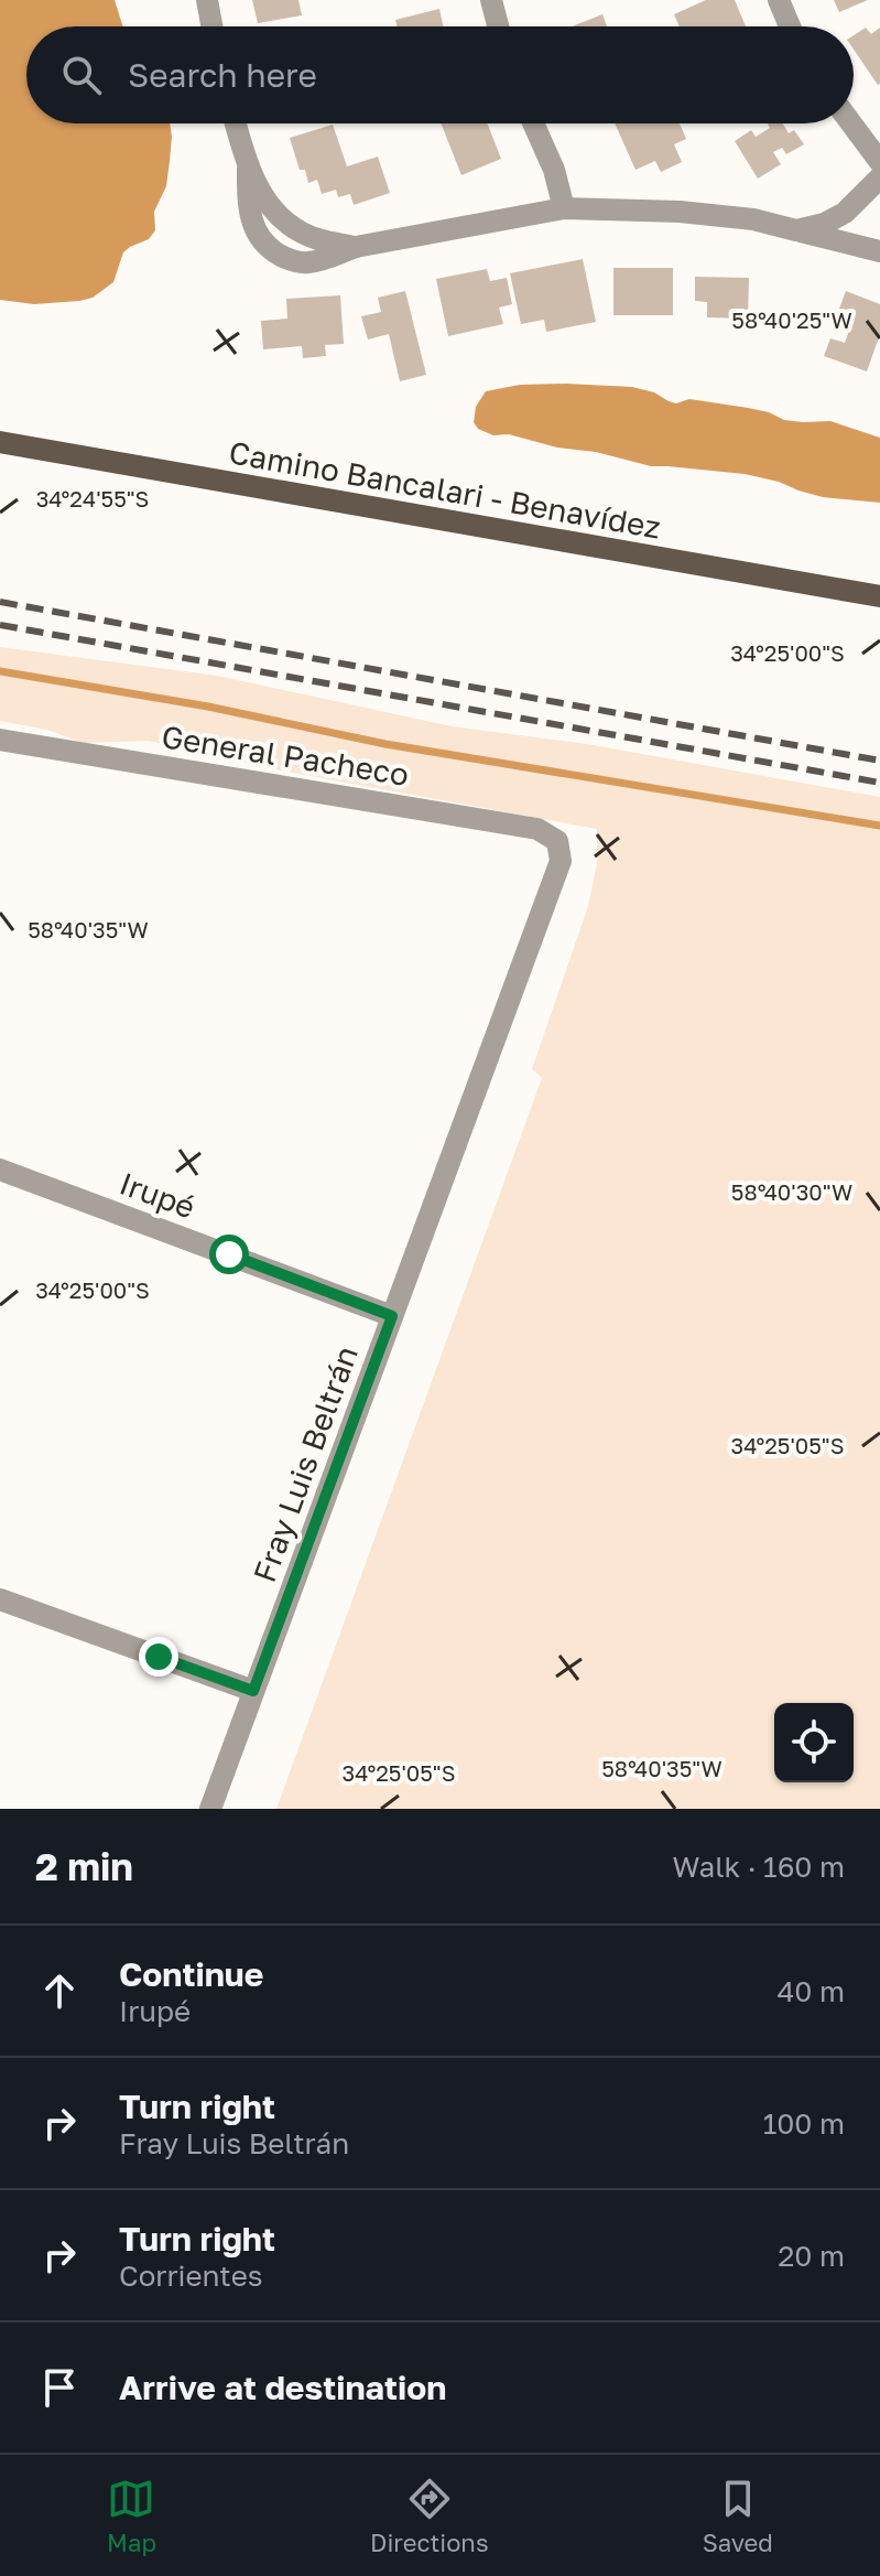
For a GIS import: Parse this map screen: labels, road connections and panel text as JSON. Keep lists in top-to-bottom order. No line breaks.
{"streets":{"main road":["Camino Bancalari - Benavídez"],"street":["General Pacheco","Irupé","Fray Luis Beltrán"]},"crossings":[["General Pacheco","Fray Luis Beltrán"],["Irupé","Fray Luis Beltrán"]],"page":{"search":"Search here","heading":["2 min","Walk · 160 m"],"list":[["Continue","Irupé","40 m"],["Turn right","Fray Luis Beltrán","100 m"],["Turn right","Corrientes","20 m"],"Arrive at destination"],"nav":["Map","Directions","Saved"]},"coordinates":["58°40'25\"W","34°24'55\"S","34°25'00\"S","58°40'35\"W","58°40'30\"W","34°25'05\"S"]}
